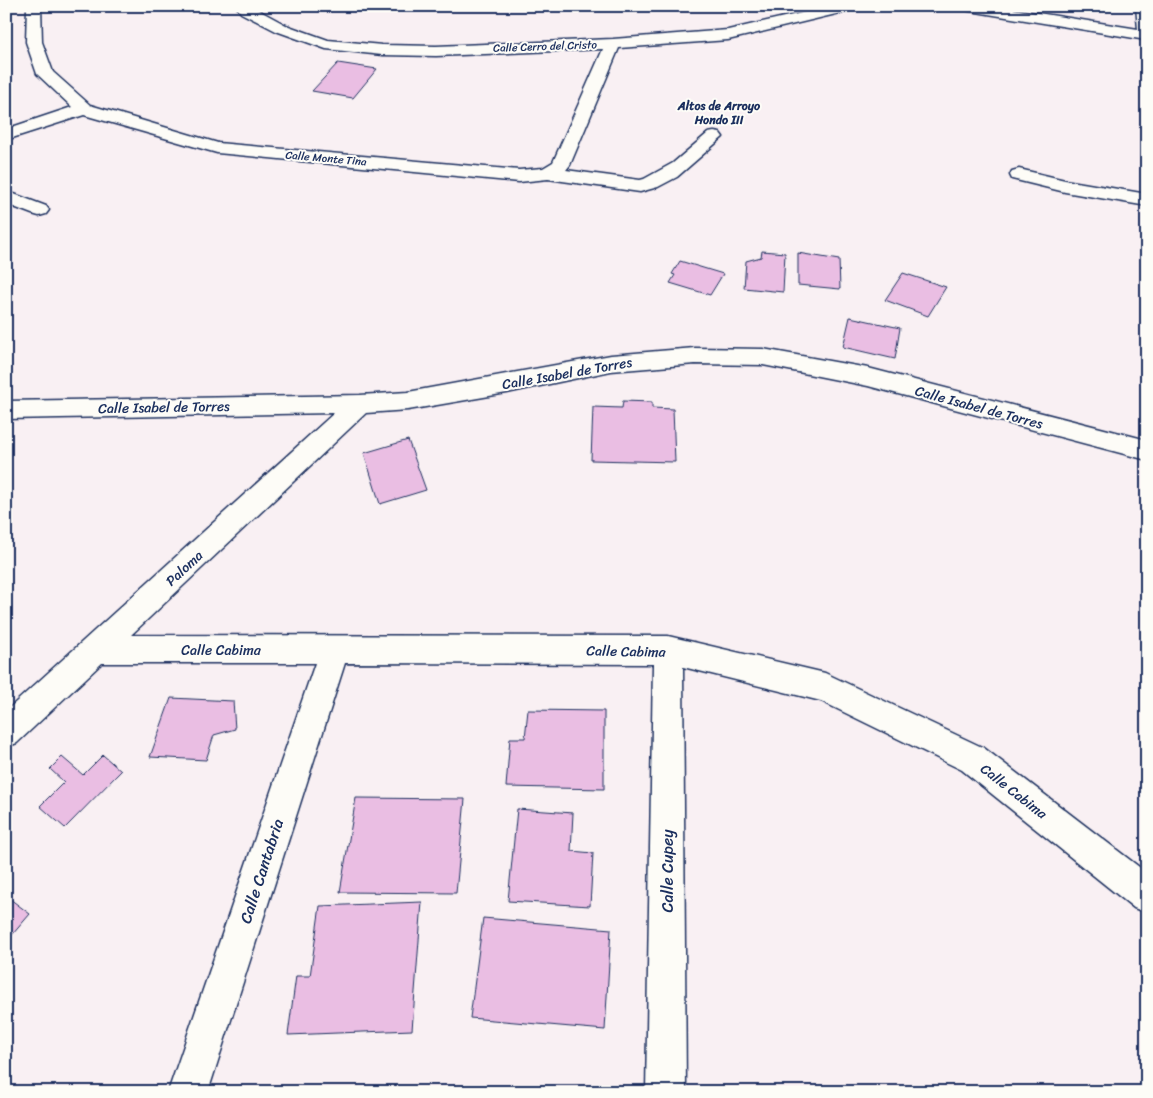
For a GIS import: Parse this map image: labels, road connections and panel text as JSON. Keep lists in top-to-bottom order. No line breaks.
{"streets":{"street":["Calle Cerro del Cristo","Calle Monte Tina","Calle Isabel de Torres","Paloma","Calle Cabima","Calle Cantabria","Calle Cupey"]},"crossings":[["Calle Isabel de Torres","Paloma"],["Paloma","Calle Cabima"],["Calle Cabima","Calle Cantabria"],["Calle Cabima","Calle Cupey"]],"districts":["Altos de Arroyo Hondo III"]}
